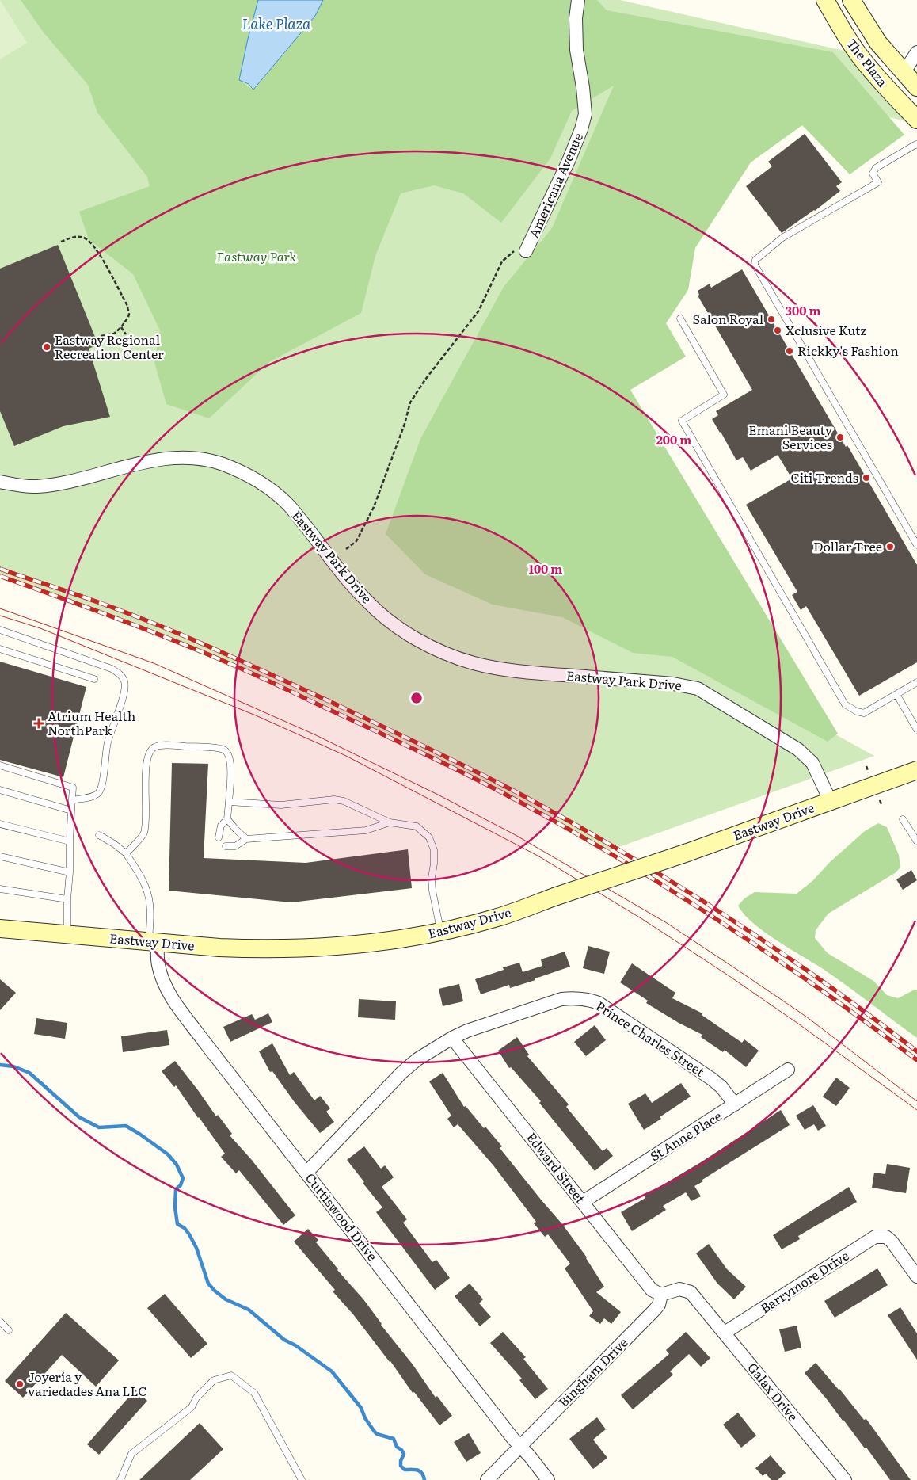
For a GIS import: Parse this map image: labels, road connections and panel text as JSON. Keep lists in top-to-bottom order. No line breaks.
{"streets":{"main road":["The Plaza","Eastway Drive"],"street":["Americana Avenue","Eastway Park Drive","Prince Charles Street","St Anne Place","Edward Street","Curtiswood Drive","Barrymore Drive","Bingham Drive","Galax Drive"]},"crossings":[["Eastway Park Drive","Eastway Drive"],["Eastway Drive","Curtiswood Drive"],["Prince Charles Street","St Anne Place"],["Prince Charles Street","Edward Street"],["Prince Charles Street","Curtiswood Drive"],["St Anne Place","Edward Street"],["Edward Street","Bingham Drive"],["Edward Street","Galax Drive"],["Curtiswood Drive","Bingham Drive"],["Barrymore Drive","Galax Drive"],["Bingham Drive","Galax Drive"]],"water":["Lake Plaza"],"parks":["Eastway Park"],"places":{"other":["Salon Royal","Xclusive Kutz","Eastway Regional Recreation Center","Rickky's Fashion","Emani Beauty Services","Citi Trends","Dollar Tree","Joyería y variedades Ana LLC"],"health":["Atrium Health NorthPark"]},"rings":["300 m","200 m","100 m"]}
